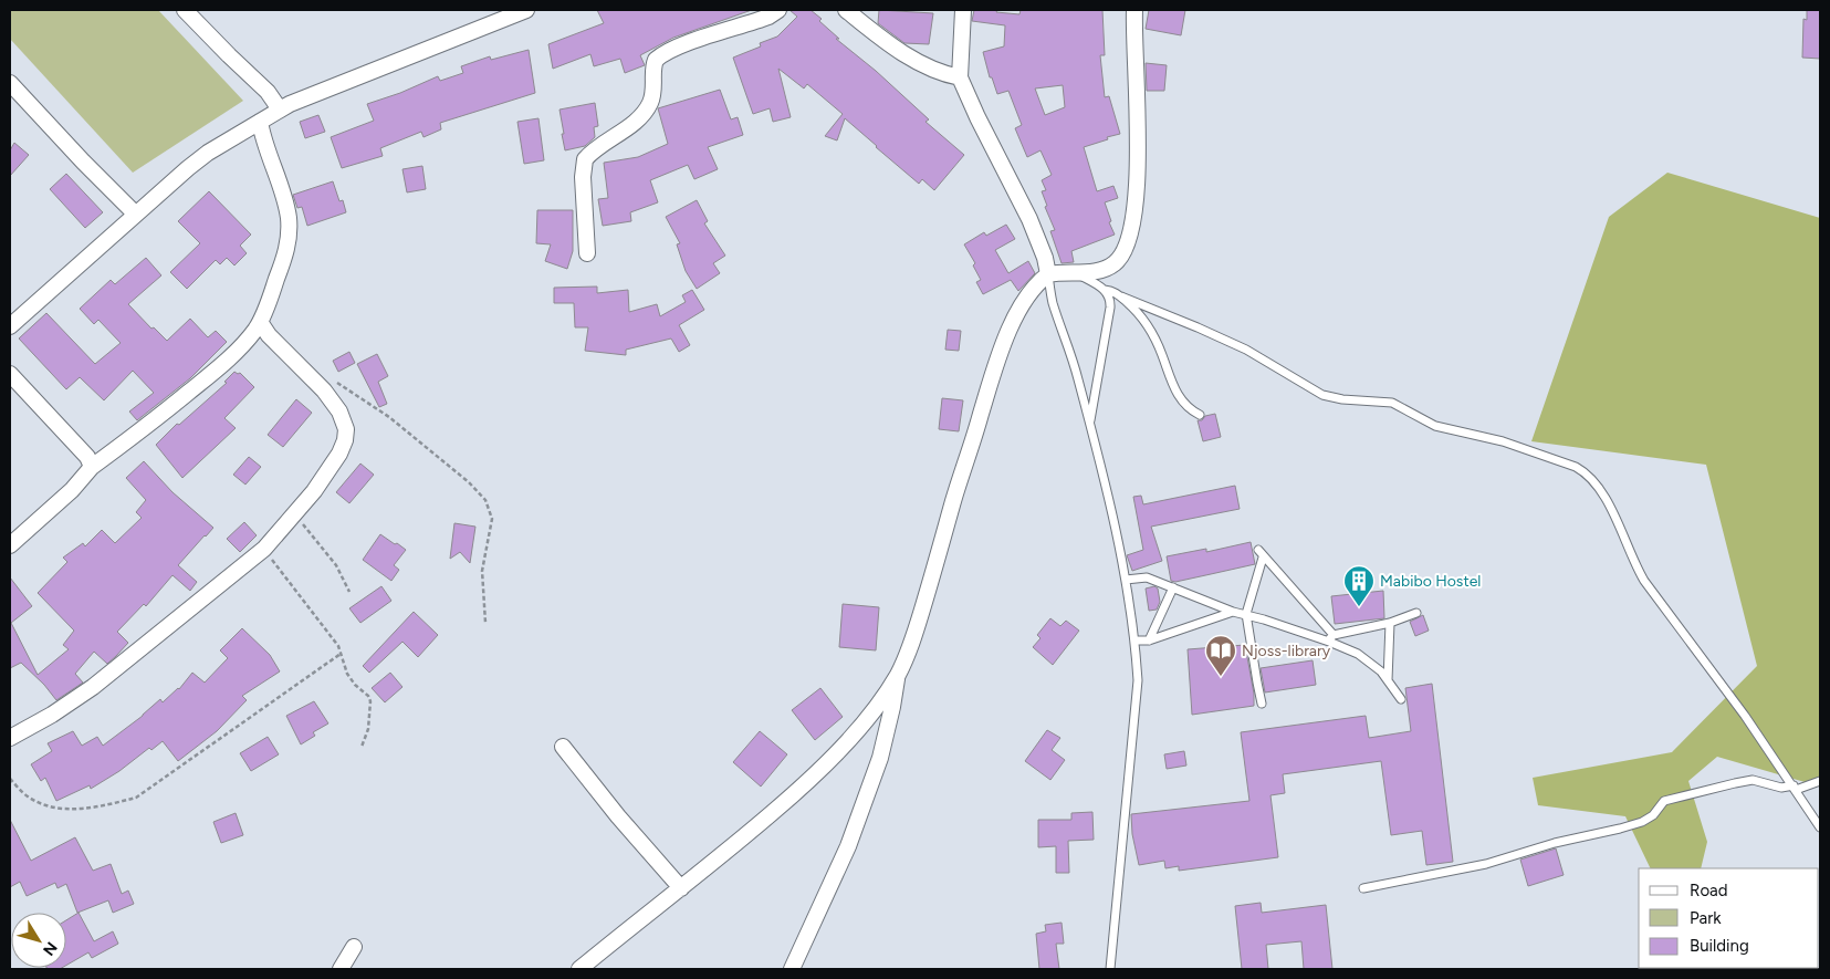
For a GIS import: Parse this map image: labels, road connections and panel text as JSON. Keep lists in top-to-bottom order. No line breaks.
{"places":{"building":["Mabibo Hostel"],"library":["Njoss-library"]},"legend":["Road","Park","Building"],"north":"bottom right"}
